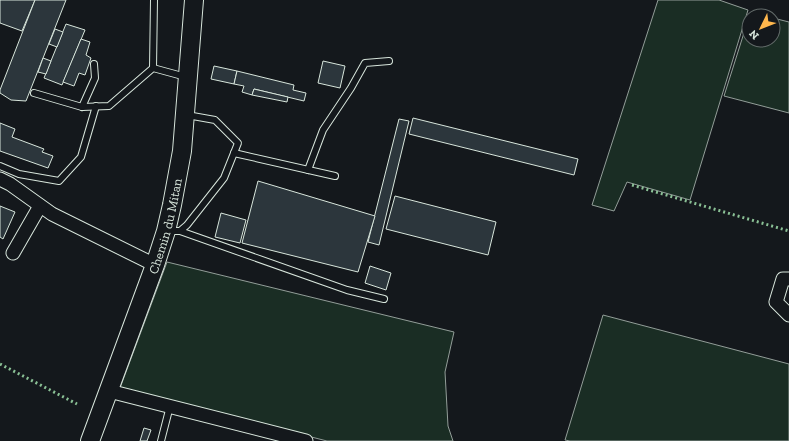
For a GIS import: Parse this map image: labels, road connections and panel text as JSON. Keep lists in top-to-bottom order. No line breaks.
{"streets":{"street":["Chemin du Mitan"]},"north":"bottom left"}
